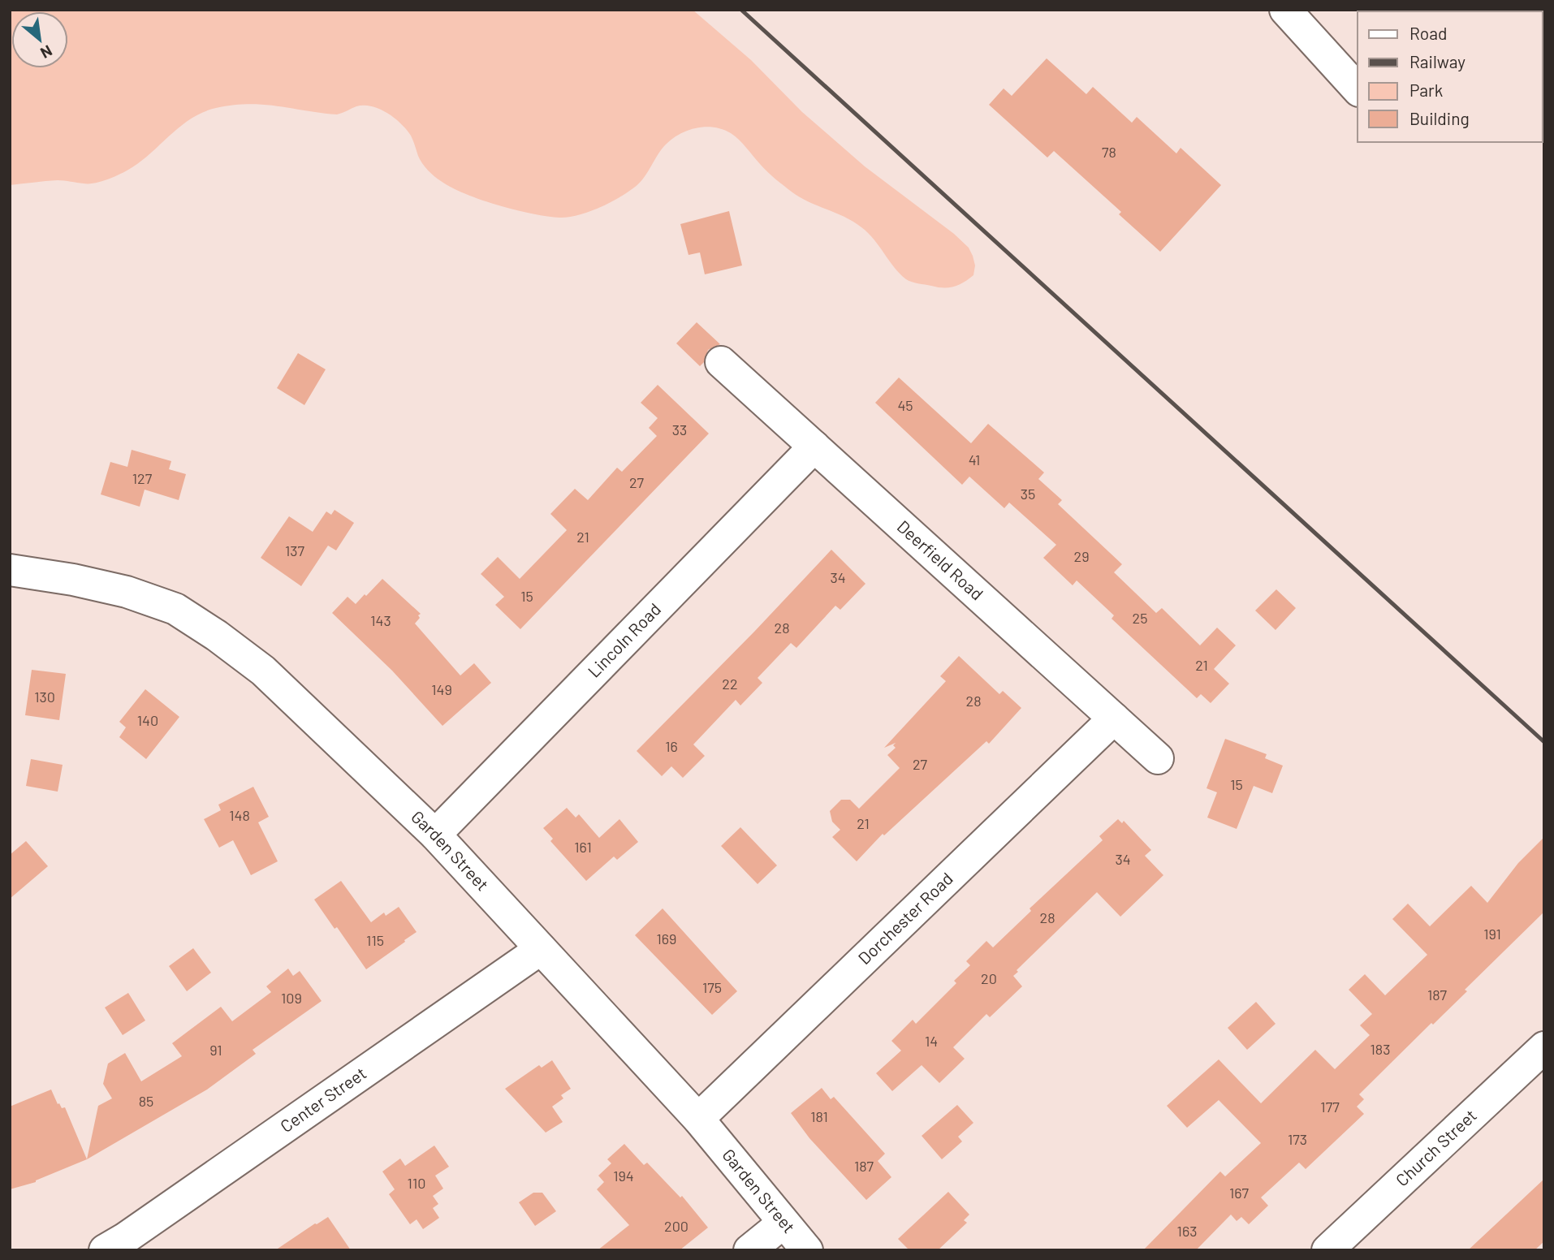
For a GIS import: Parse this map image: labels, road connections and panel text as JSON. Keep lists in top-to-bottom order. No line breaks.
{"streets":{"street":["Deerfield Road","Lincoln Road","Garden Street","Dorchester Road","Center Street","Church Street"]},"crossings":[["Deerfield Road","Lincoln Road"],["Deerfield Road","Dorchester Road"],["Lincoln Road","Garden Street"],["Garden Street","Dorchester Road"],["Garden Street","Center Street"]],"house_numbers":["78","45","33","41","127","27","35","21","137","29","34","15","25","143","28","21","22","149","130","28","140","16","27","15","148","21","161","34","28","191","169","115","20","175","187","109","14","183","91","85","177","181","173","187","194","110","167","200","163"],"legend":["Road","Railway","Park","Building"],"north":"bottom right"}
